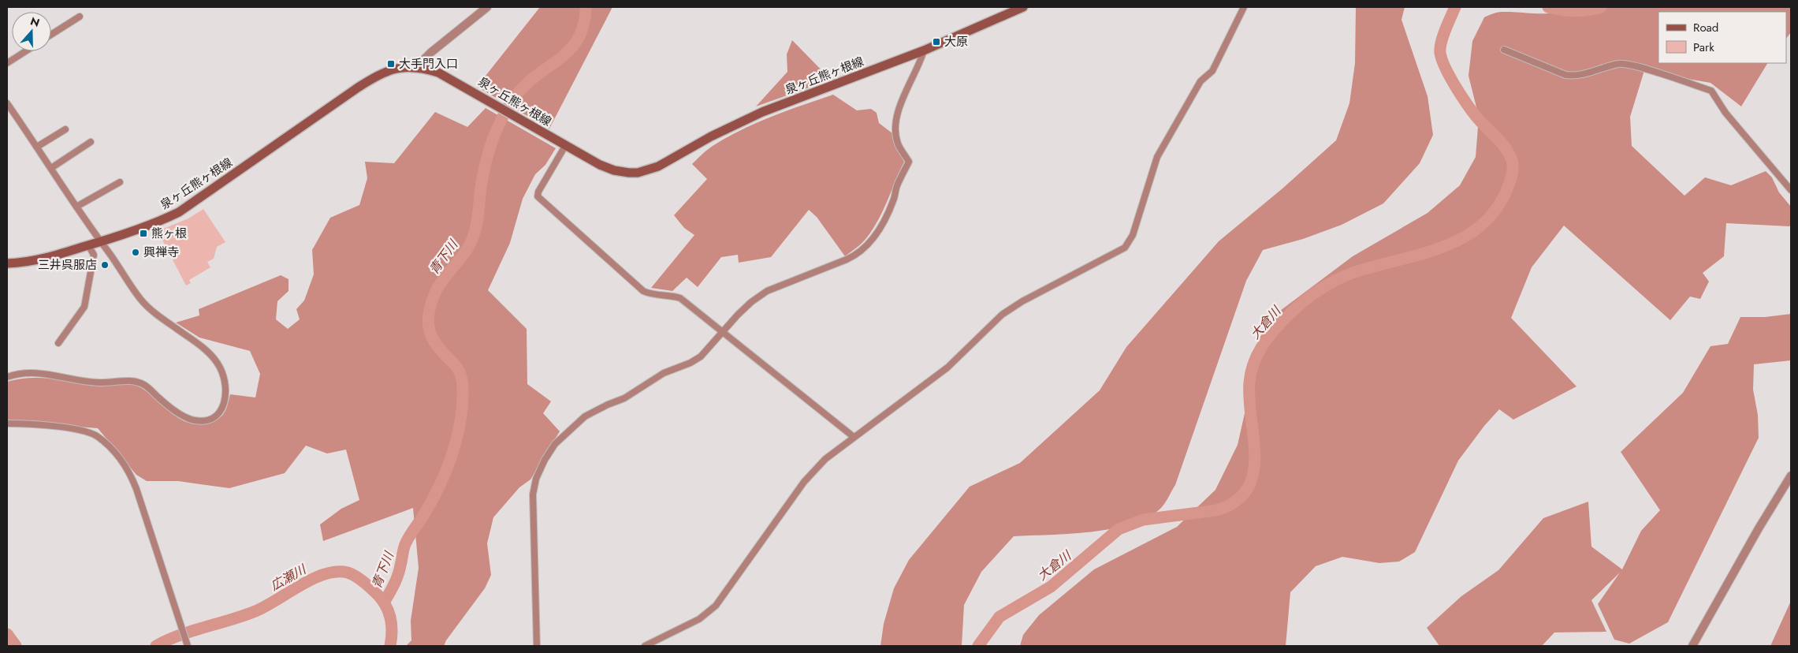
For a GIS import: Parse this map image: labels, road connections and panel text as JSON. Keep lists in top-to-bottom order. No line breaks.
{"streets":{"main road":["泉ヶ丘熊ヶ根線"]},"water":["青下川","大倉川","広瀬川"],"places":{"transit":["大原","大手門入口","熊ヶ根"],"other":["興禅寺","三井呉服店"]},"legend":["Road","Park"],"north":"top"}
